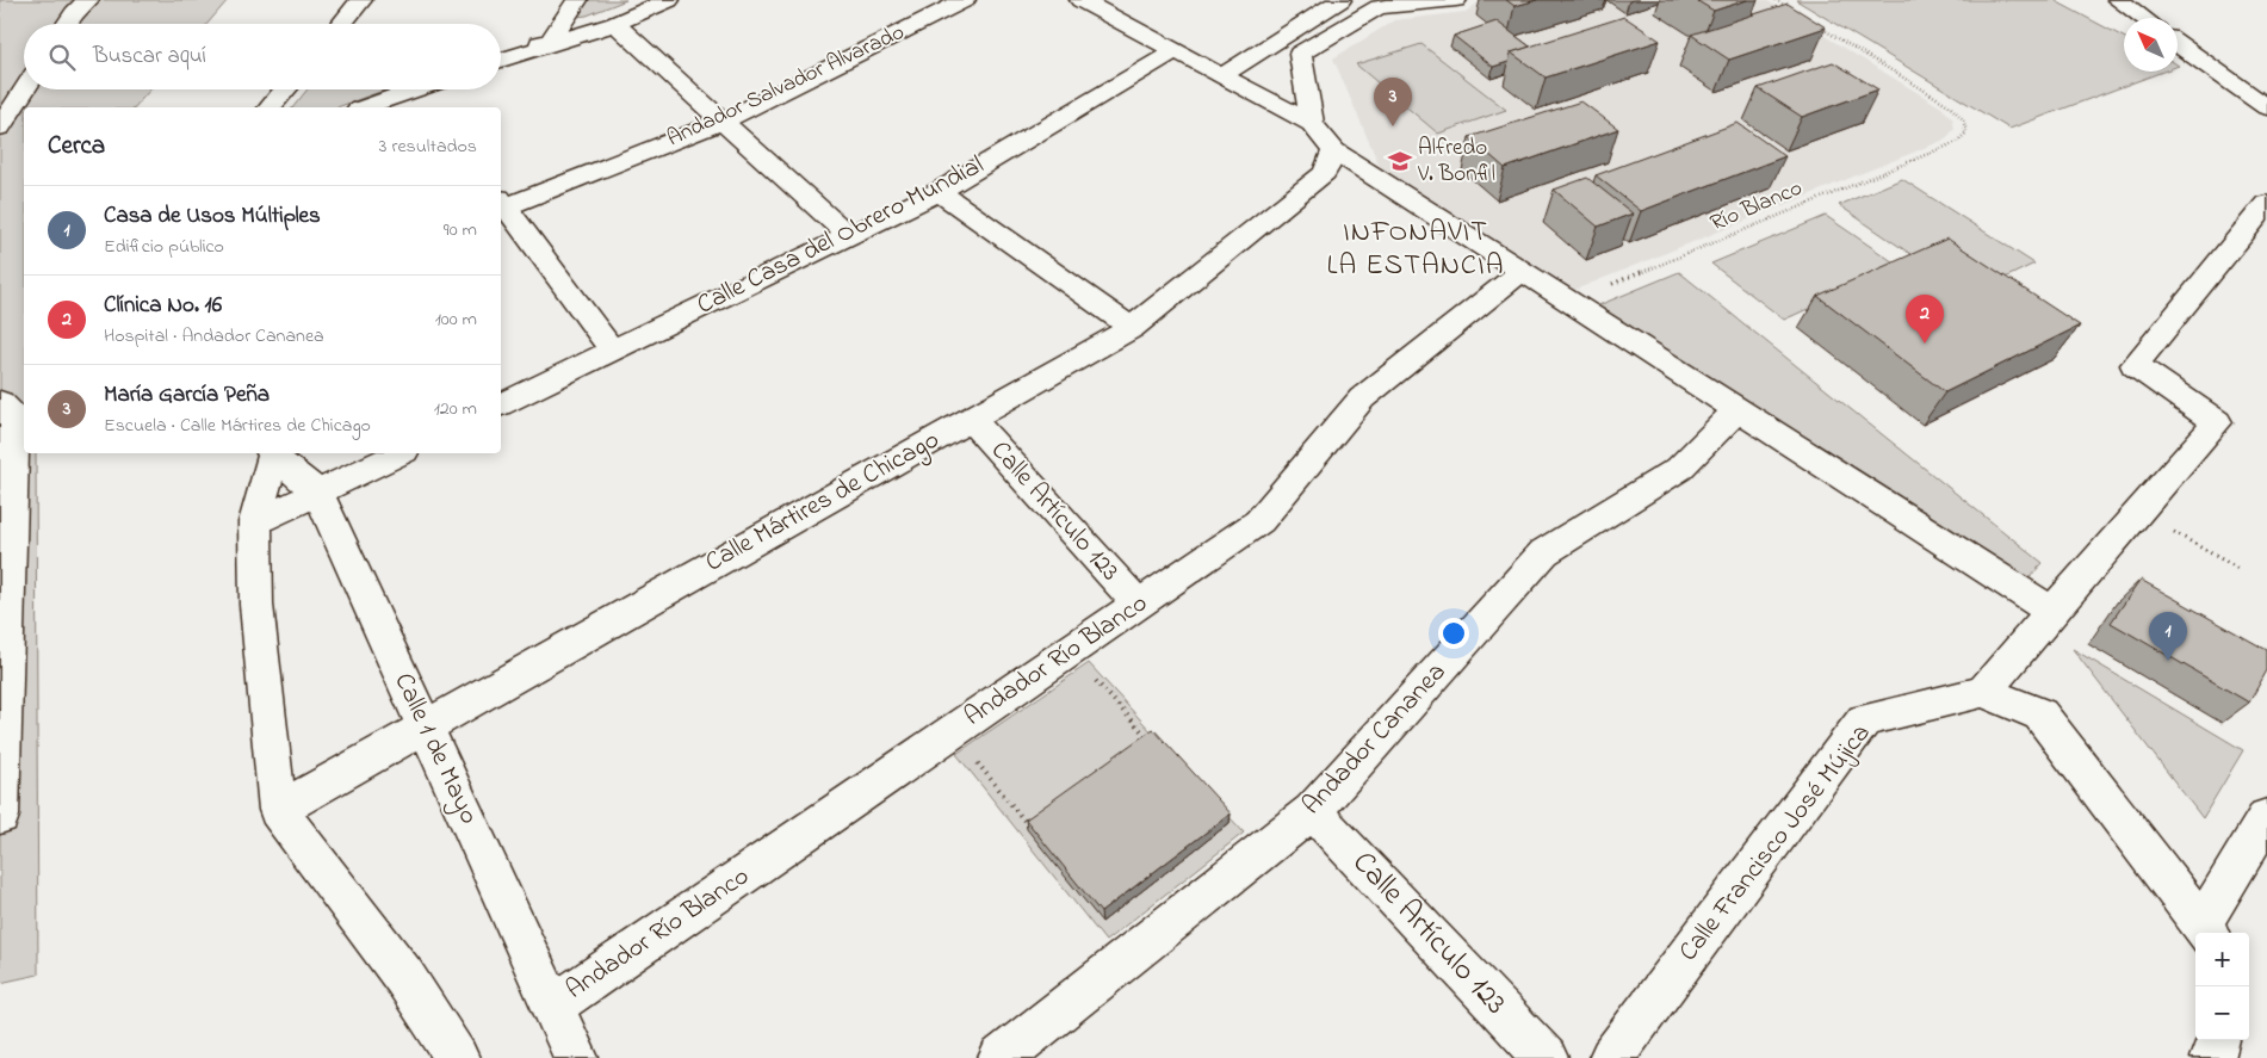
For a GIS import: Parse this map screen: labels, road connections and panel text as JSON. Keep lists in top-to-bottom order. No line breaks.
{"streets":{"street":["Andador Salvador Alvarado","Calle Casa del Obrero Mundial","Calle Mártires de Chicago","Calle Artículo 123","Andador Río Blanco","Andador Cananea","Calle 1 de Mayo","Calle Francisco José Mújica"],"path":["Río Blanco"]},"crossings":[["Calle Mártires de Chicago","Calle Artículo 123"],["Calle Mártires de Chicago","Calle 1 de Mayo"],["Calle Artículo 123","Andador Río Blanco"],["Calle Artículo 123","Andador Cananea"],["Andador Río Blanco","Calle 1 de Mayo"]],"districts":["INFONAVIT LA ESTANCIA"],"places":{"school or university":["Alfredo V. Bonfil"]},"north":"top left","page":{"search":"Buscar aquí","pins":["3","2","1"],"heading":["Cerca","3 resultados"],"list":[{"mark":"1","name":"Casa de Usos Múltiples","note":"Edificio público","value":"90 m"},{"mark":"2","name":"Clínica No. 16","note":"Hospital · Andador Cananea","value":"100 m"},{"mark":"3","name":"María García Peña","note":"Escuela · Calle Mártires de Chicago","value":"120 m"}],"map_buttons":["+","−"]}}
